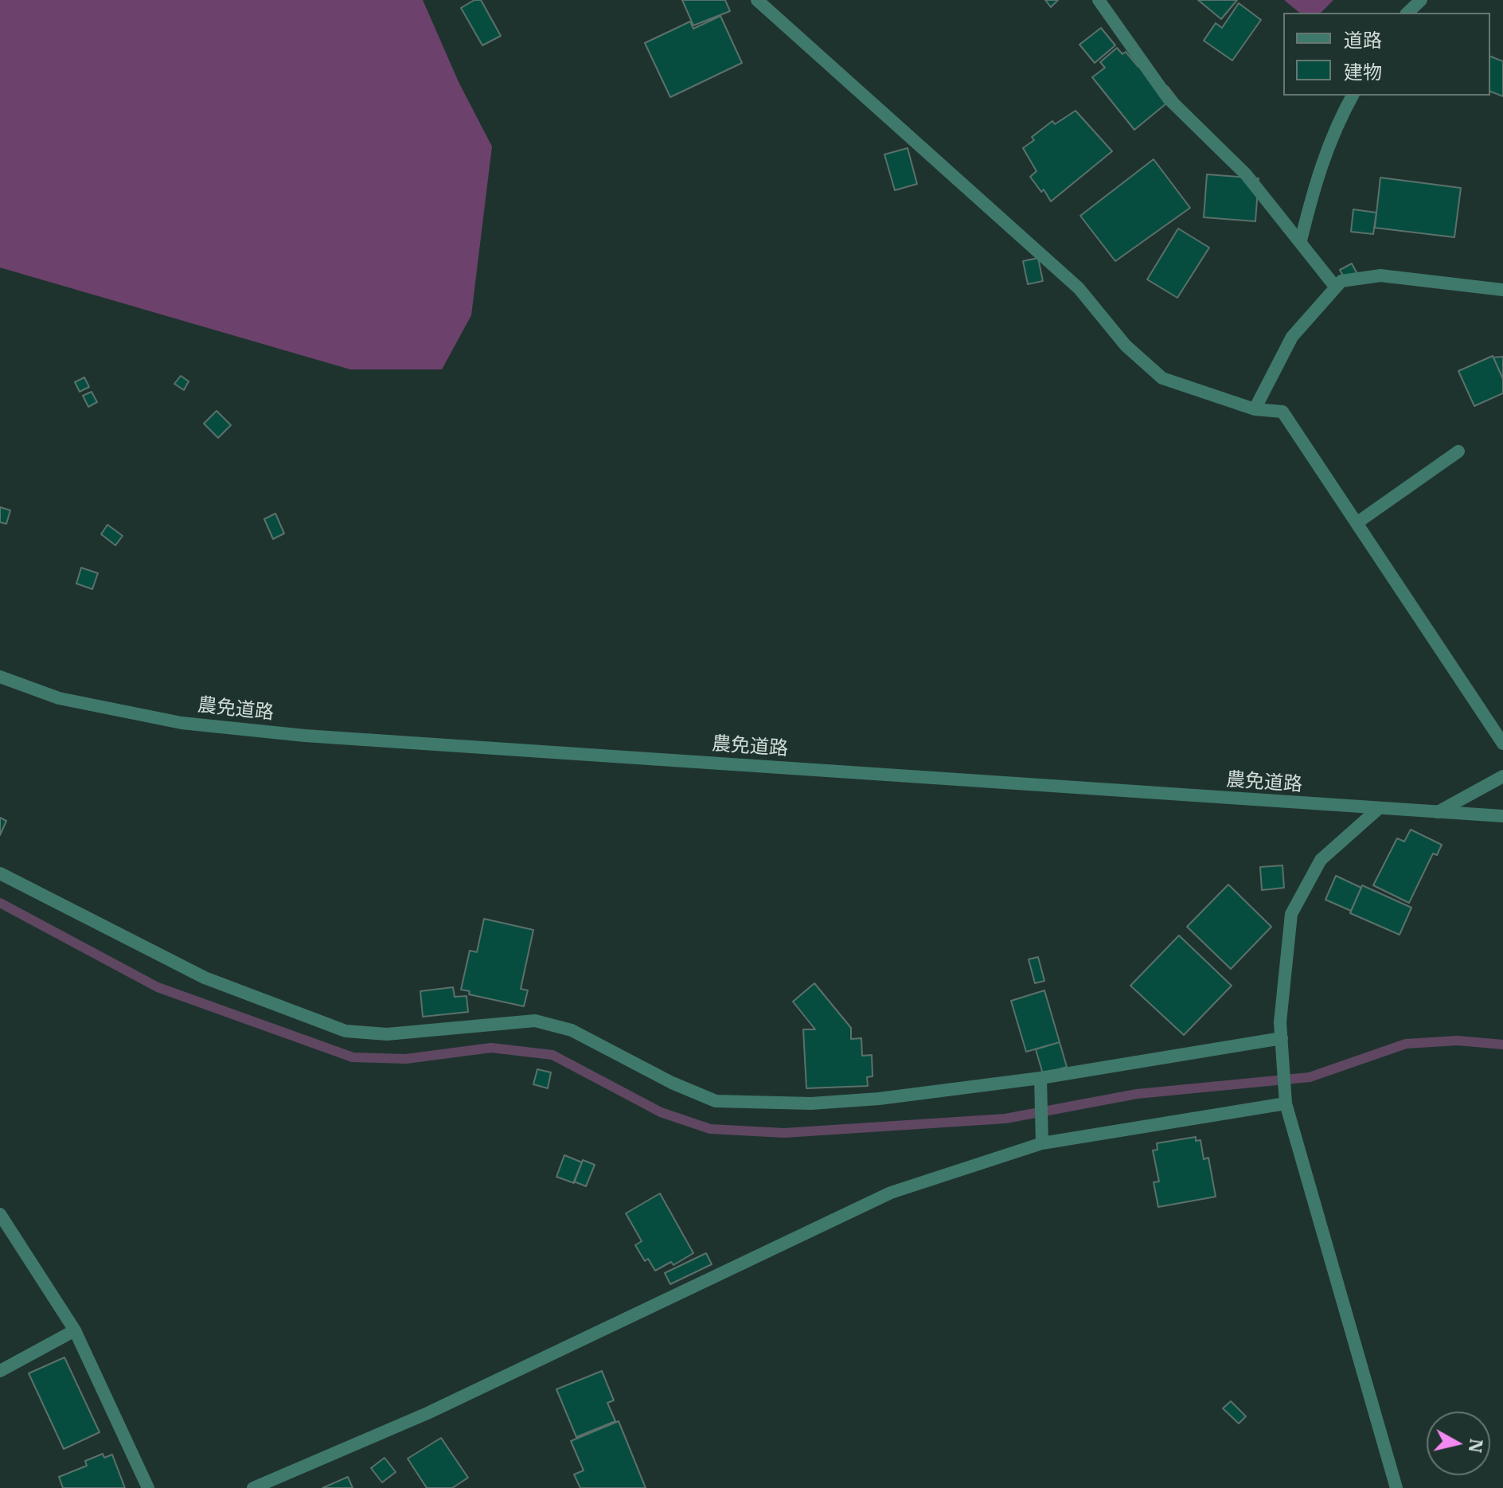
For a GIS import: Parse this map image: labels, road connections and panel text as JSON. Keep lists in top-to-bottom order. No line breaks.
{"streets":{"street":["農免道路"]},"legend":["道路","建物"],"north":"right"}
